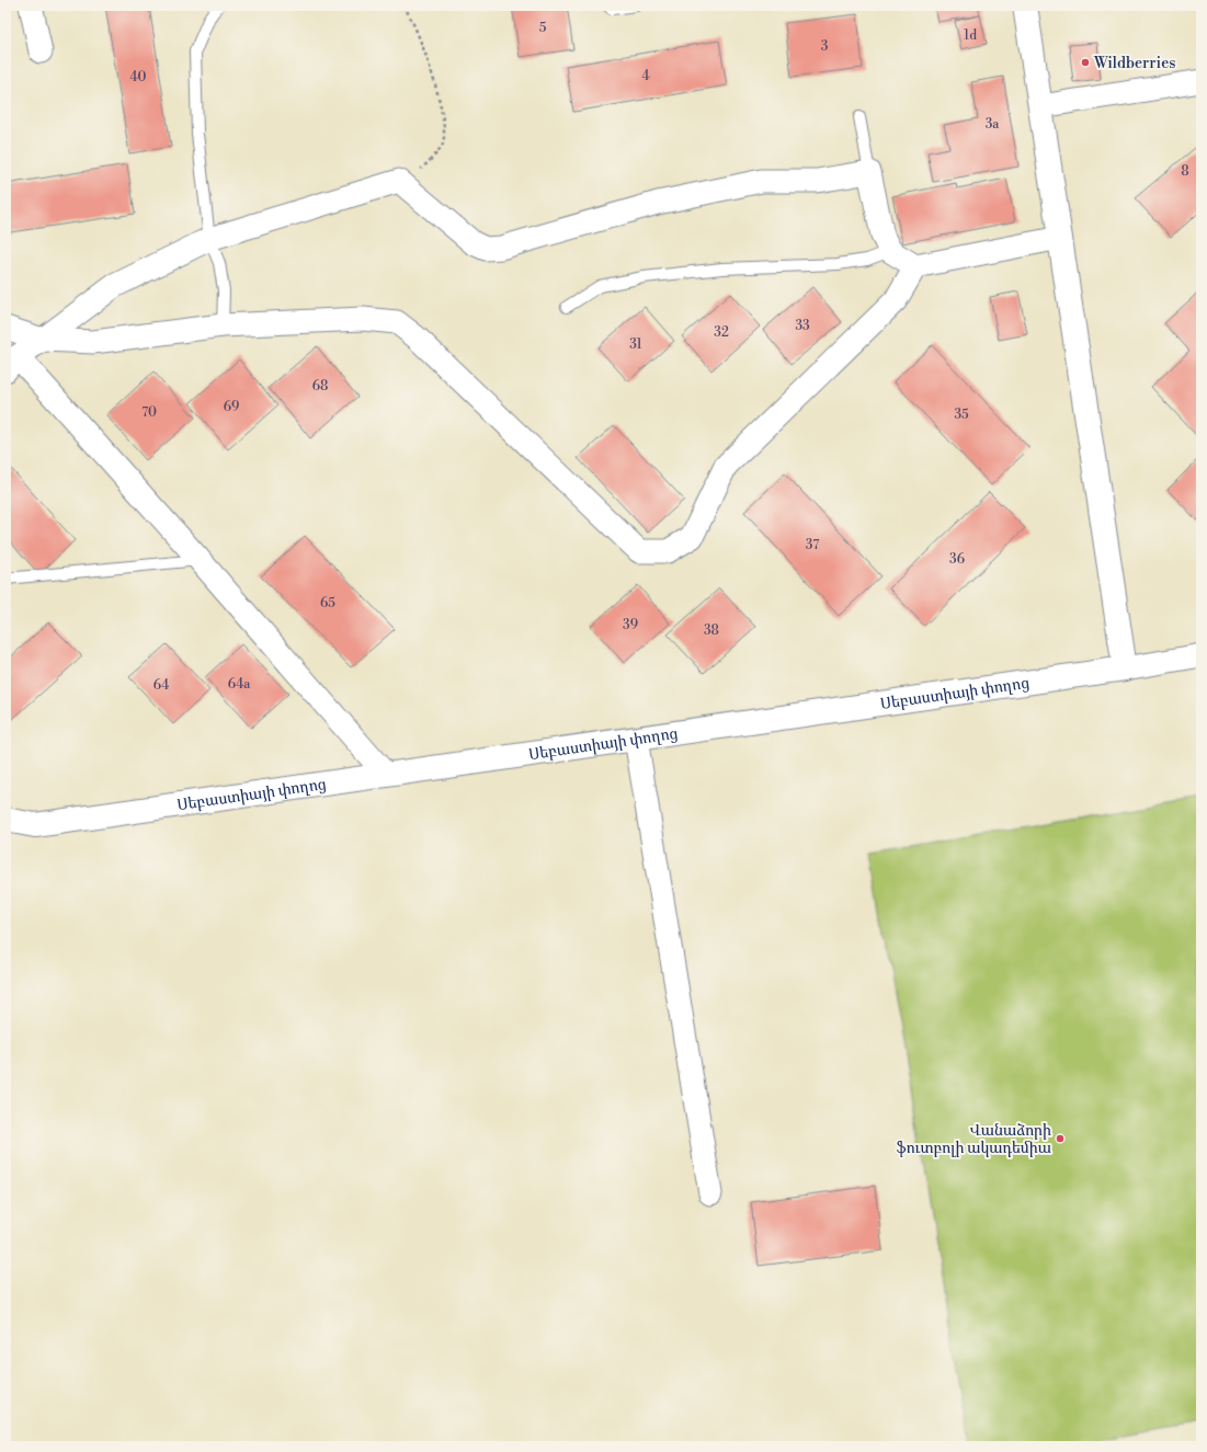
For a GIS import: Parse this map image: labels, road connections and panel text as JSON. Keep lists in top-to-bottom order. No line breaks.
{"streets":{"street":["Սեբաստիայի փողոց"]},"places":["Wildberries","Վանաձորի ֆուտբոլի ակադեմիա"],"house_numbers":["5","1d","3","4","40","3a","8","33","32","31","68","69","70","35","37","36","65","39","38","64a","64"]}
